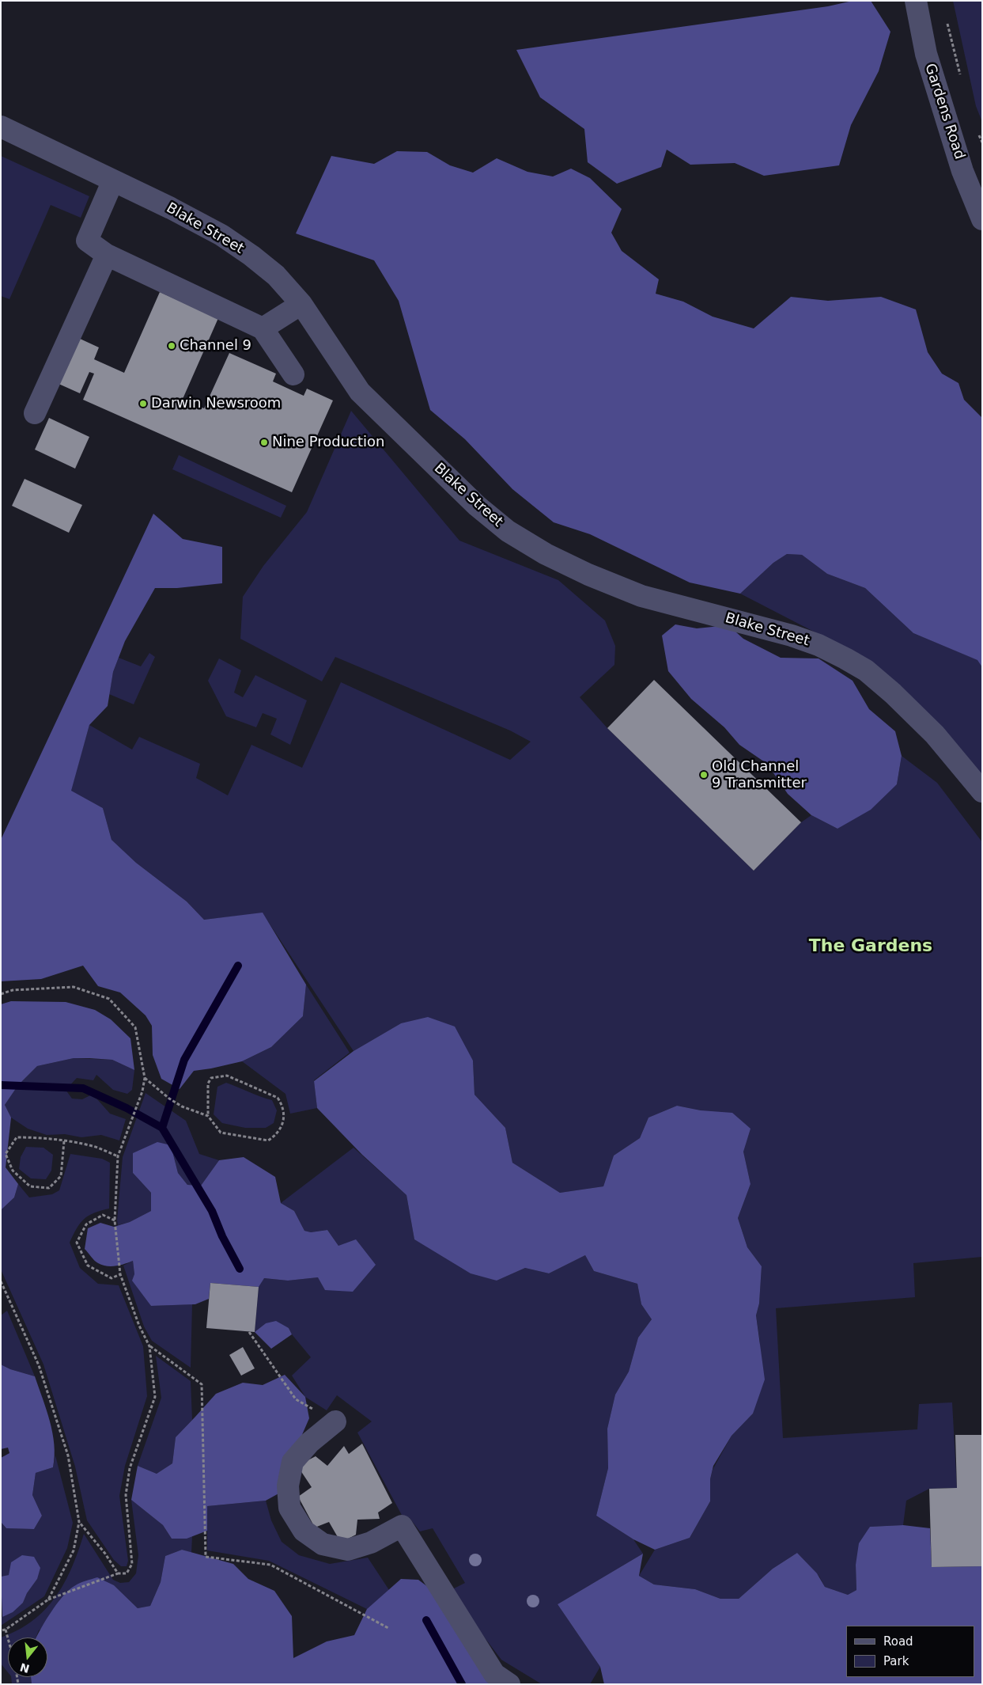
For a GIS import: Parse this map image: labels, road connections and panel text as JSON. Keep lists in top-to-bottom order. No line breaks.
{"streets":{"street":["Gardens Road","Blake Street"]},"districts":["The Gardens"],"places":["Channel 9","Darwin Newsroom","Nine Production","Old Channel 9 Transmitter"],"legend":["Road","Park"],"north":"bottom"}
